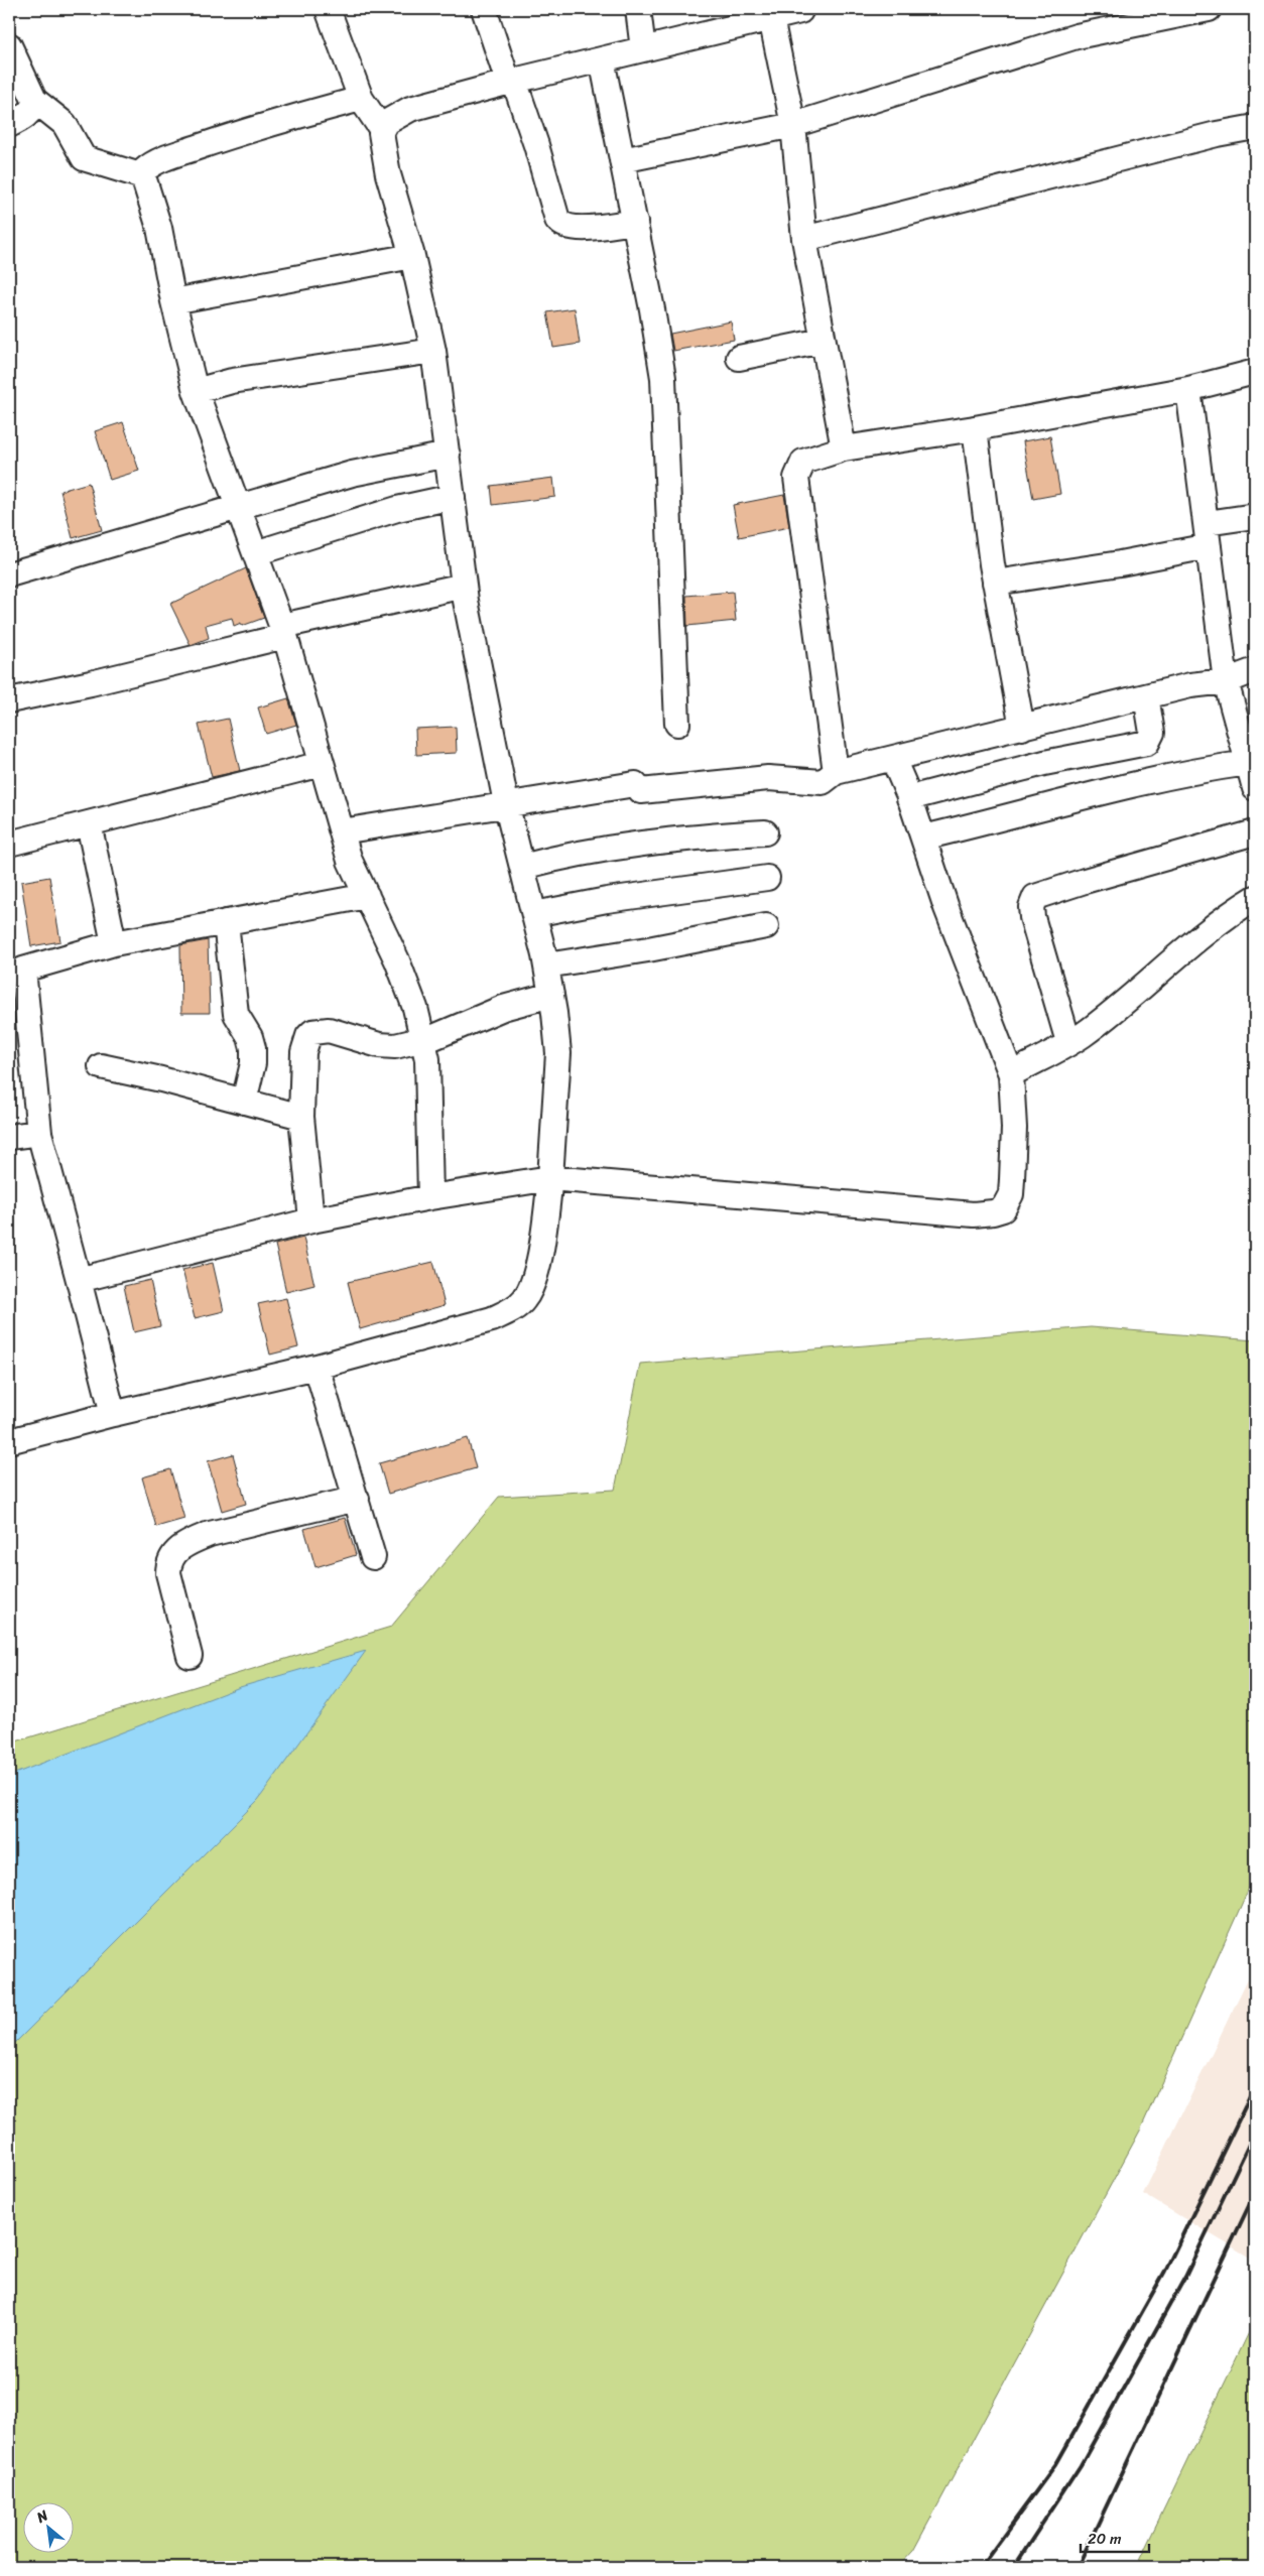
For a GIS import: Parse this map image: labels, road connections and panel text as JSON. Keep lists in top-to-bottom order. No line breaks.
{"scale_bar":"20 m","north":"top left"}
